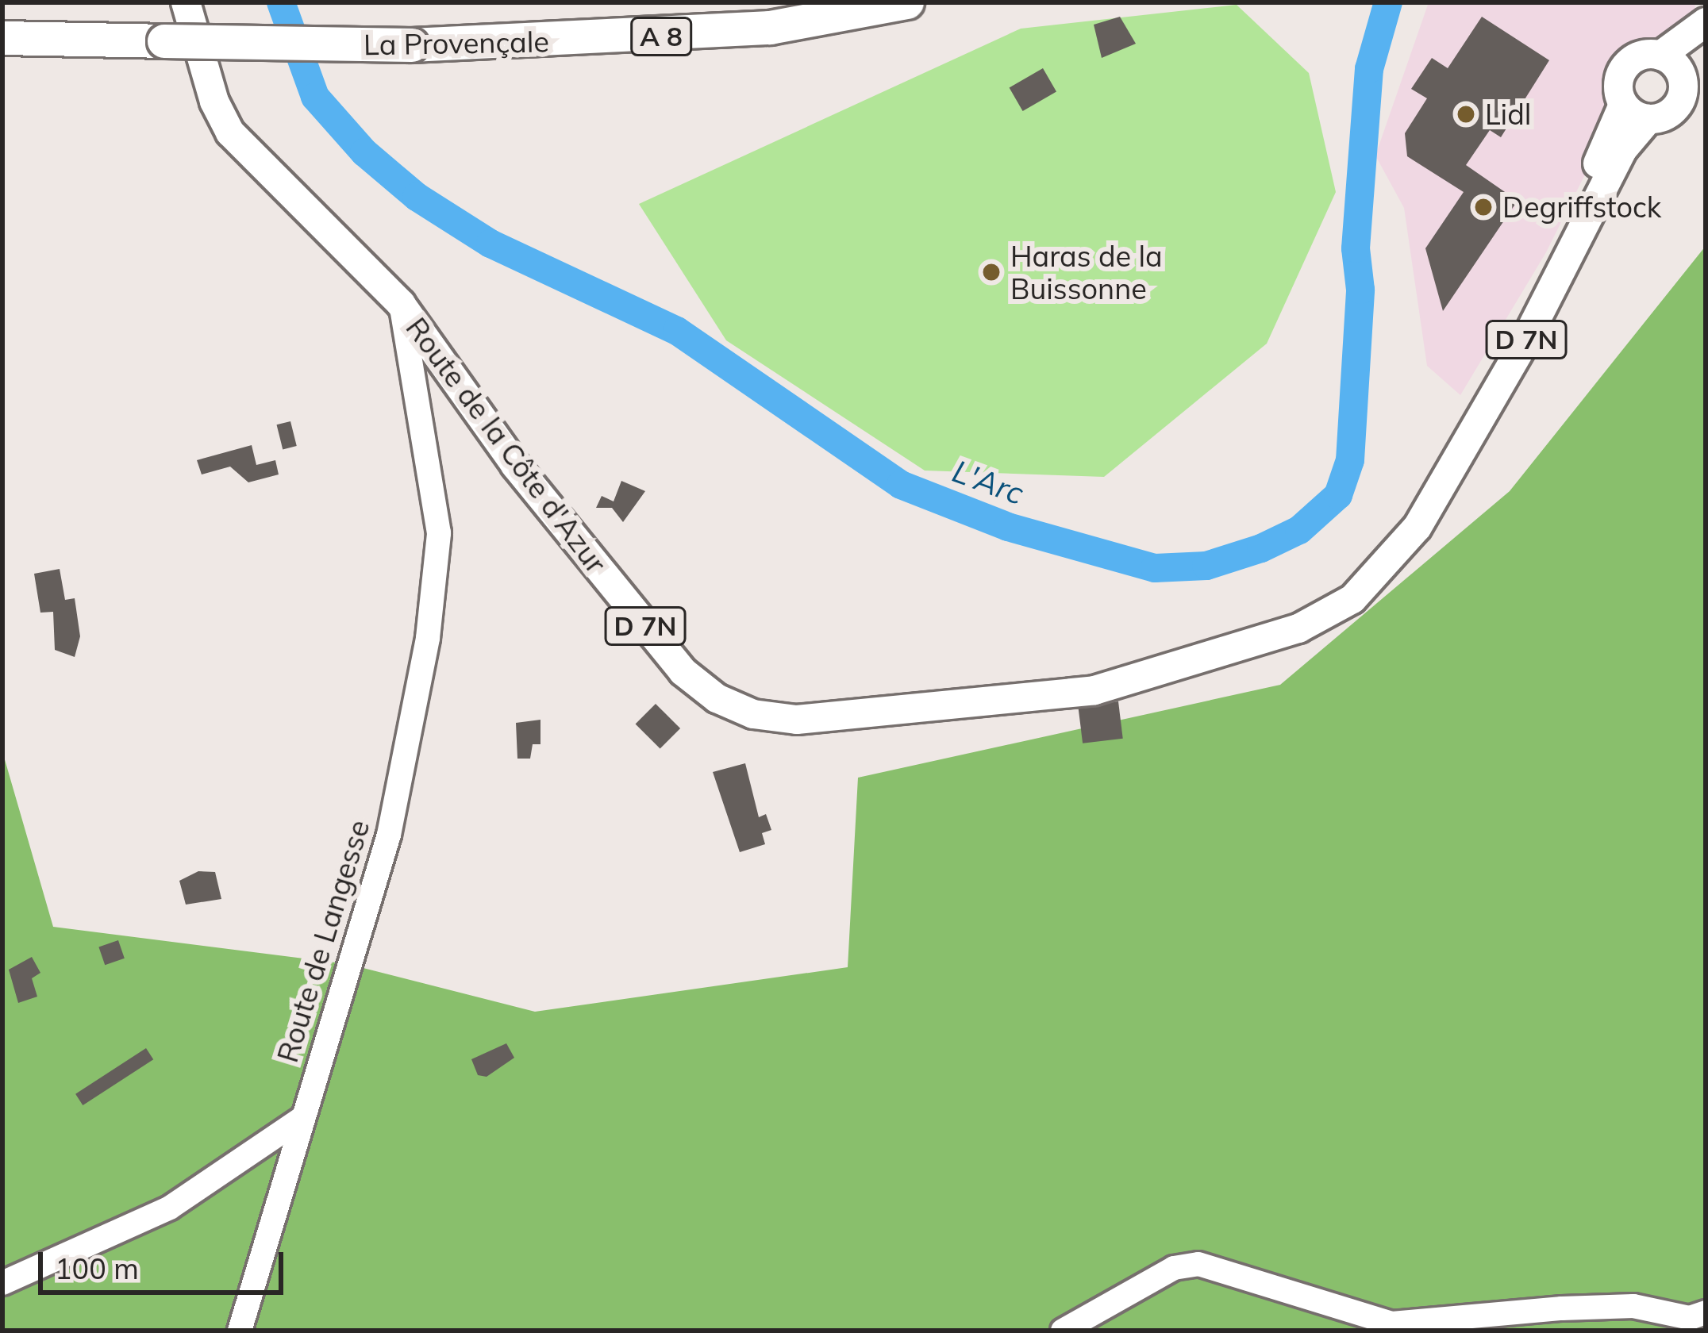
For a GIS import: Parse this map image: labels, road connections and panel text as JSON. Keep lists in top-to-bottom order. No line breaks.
{"streets":{"highway":["A 8","La Provençale"],"main road":["D 7N","Route de la Côte d'Azur"],"street":["Route de Langesse"]},"crossings":[["Route de la Côte d'Azur","Route de Langesse"]],"water":["L'Arc"],"places":["Lidl","Degriffstock","Haras de la Buissonne"],"scale_bar":"100 m"}
